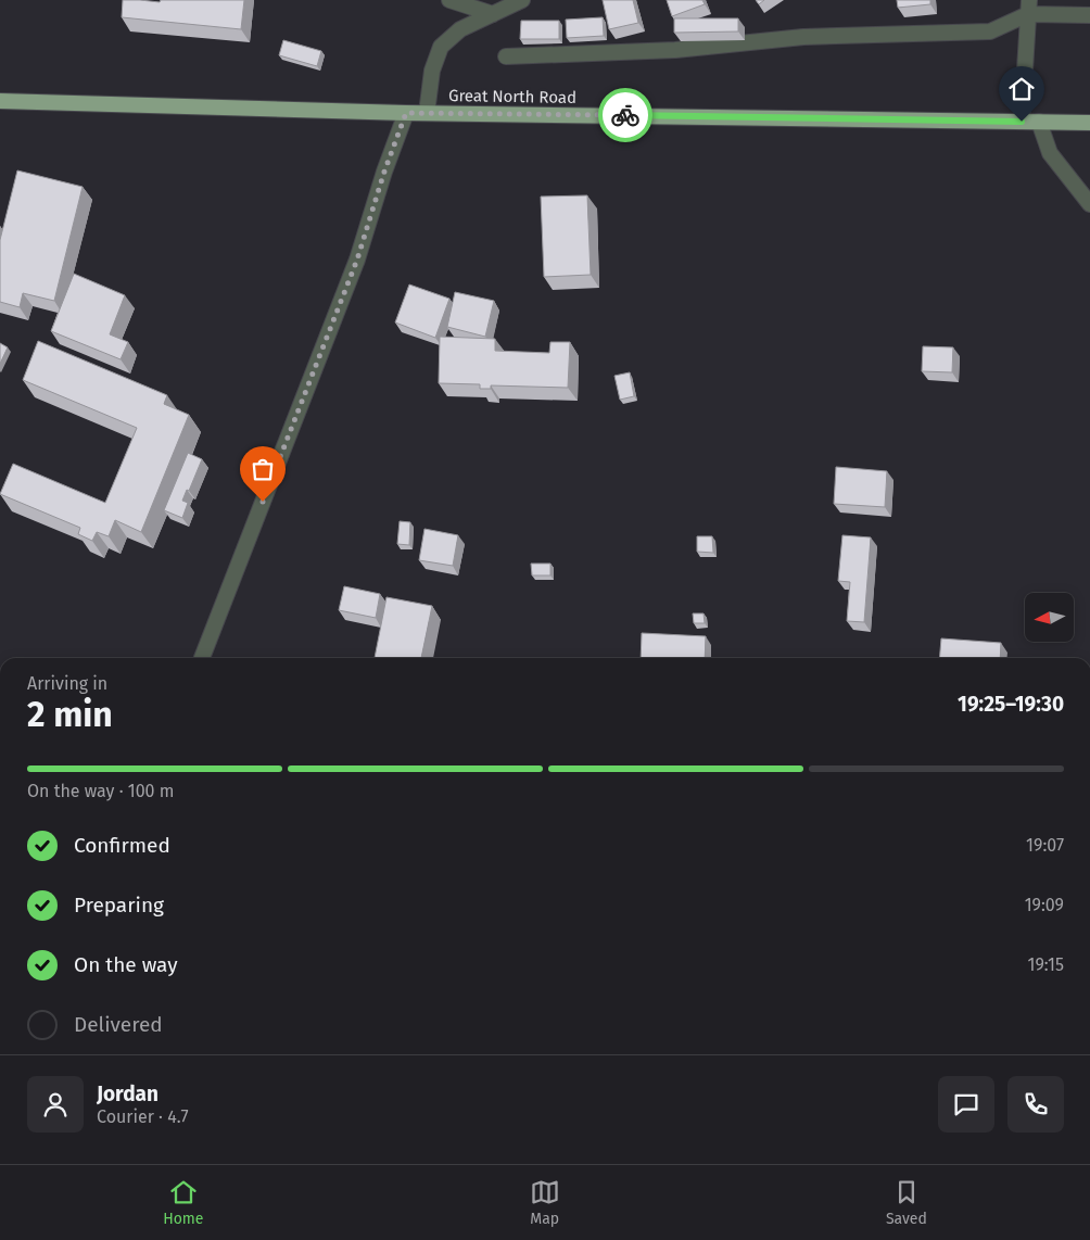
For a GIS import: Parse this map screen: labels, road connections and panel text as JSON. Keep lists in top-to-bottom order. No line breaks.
{"streets":{"highway":["Great North Road"]},"north":"left","page":{"heading":["2 min","Arriving in","19:25–19:30"],"panel":["Jordan","Courier · 4.7"],"bar":"On the way · 100 m","list":[["Confirmed","19:07"],["Preparing","19:09"],["On the way","19:15"],"Delivered"],"tabs":["Home","Map","Saved"]}}
